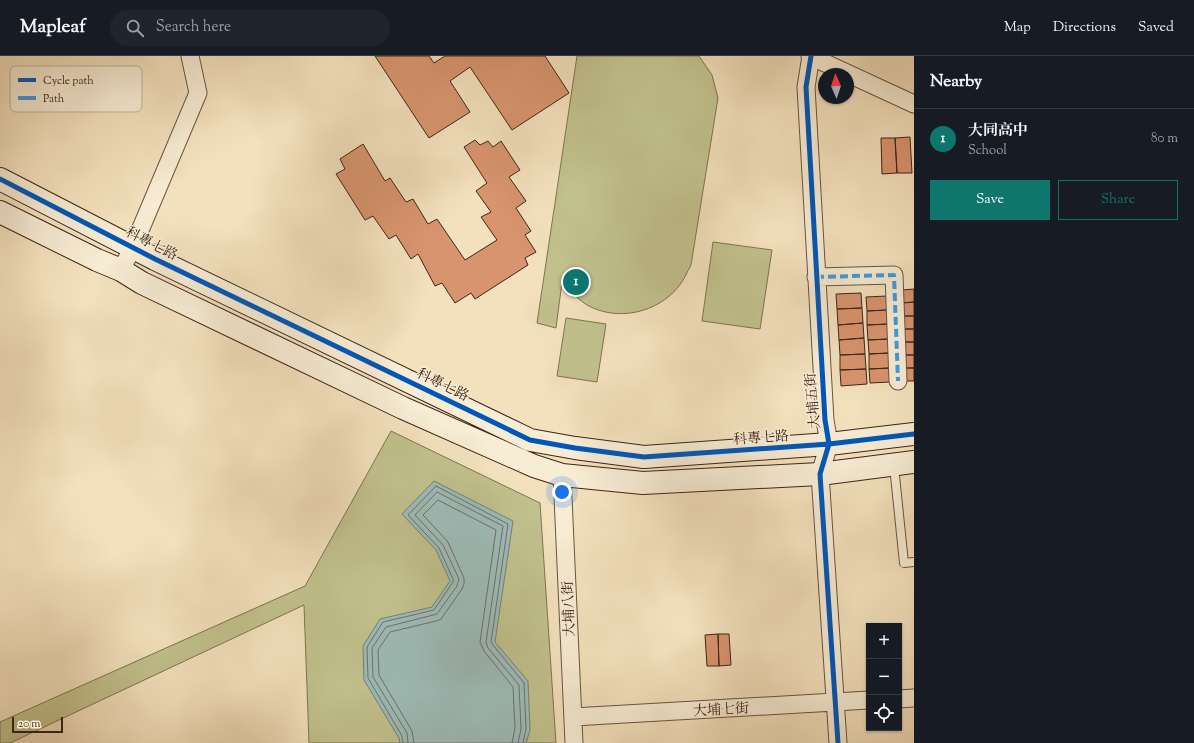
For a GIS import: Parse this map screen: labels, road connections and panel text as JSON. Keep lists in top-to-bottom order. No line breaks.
{"streets":{"street":["科專七路","大埔五街","大埔八街","大埔七街"]},"crossings":[["科專七路","大埔五街"],["大埔五街","大埔七街"],["大埔八街","大埔七街"]],"legend":["Cycle path","Path"],"scale_bar":"20 m","north":"top","page":{"header":"Mapleaf","search":"Search here","nav":["Map","Directions","Saved"],"heading":"Nearby","list":[{"mark":"1","name":"大同高中","note":"School","value":"80 m"}],"buttons":["Save","Share"],"pins":"1","map_buttons":["+","−"],"scale":"20 m"}}
